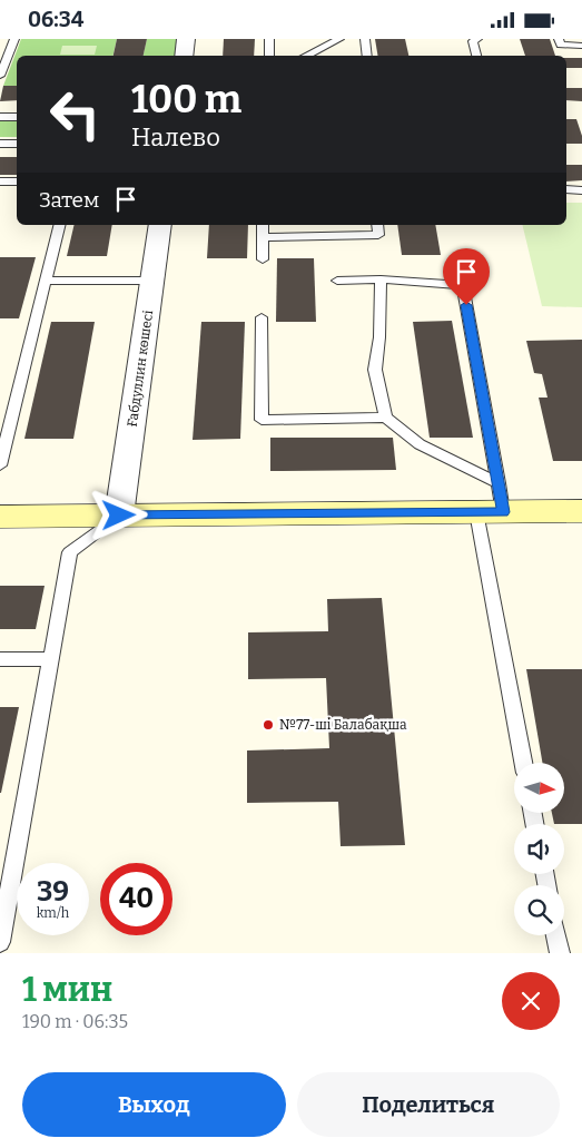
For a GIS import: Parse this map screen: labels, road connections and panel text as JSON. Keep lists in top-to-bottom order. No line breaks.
{"streets":{"street":["Ғабдуллин көшесі"]},"places":["№77-ші Балабақша"],"north":"right","page":{"status":"06:34","turn":["100 m","Налево"],"then":"Затем","speed":"39 km/h","limit":"40","heading":["1 мин","190 m · 06:35"],"buttons":["Выход","Поделиться"]}}
